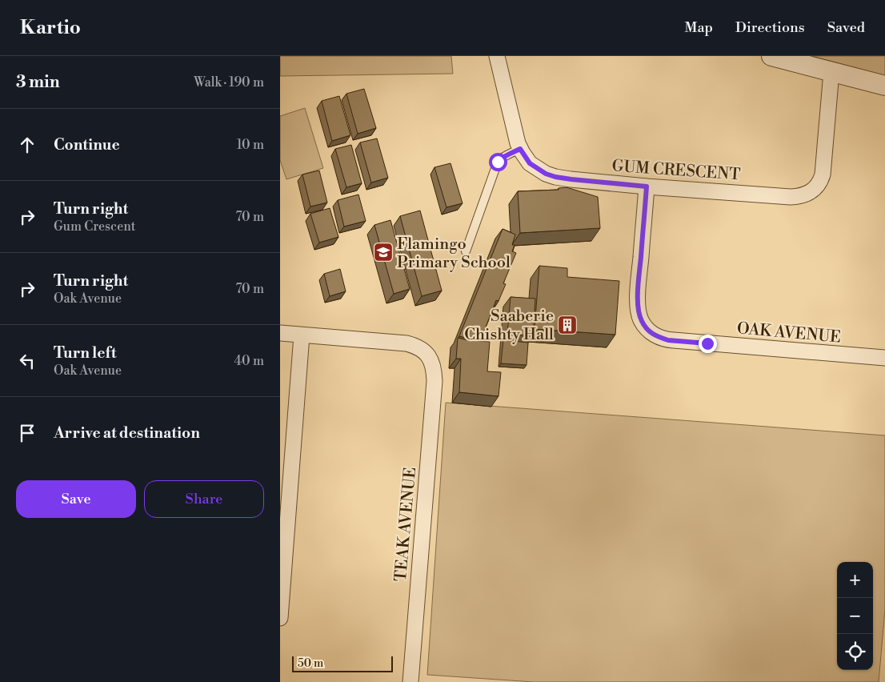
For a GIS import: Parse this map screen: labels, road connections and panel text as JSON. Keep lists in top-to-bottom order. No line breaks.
{"streets":{"street":["GUM CRESCENT","OAK AVENUE","TEAK AVENUE"]},"crossings":[["GUM CRESCENT","OAK AVENUE"]],"places":{"school or university":["Flamingo Primary School"],"building":["Saaberie Chishty Hall"]},"scale_bar":"50 m","page":{"header":"Kartio","nav":["Map","Directions","Saved"],"heading":["3 min","Walk · 190 m"],"list":[["Continue","10 m"],["Turn right","Gum Crescent","70 m"],["Turn right","Oak Avenue","70 m"],["Turn left","Oak Avenue","40 m"],"Arrive at destination"],"buttons":["Save","Share"],"map_buttons":["+","−"],"scale":"50 m"}}
